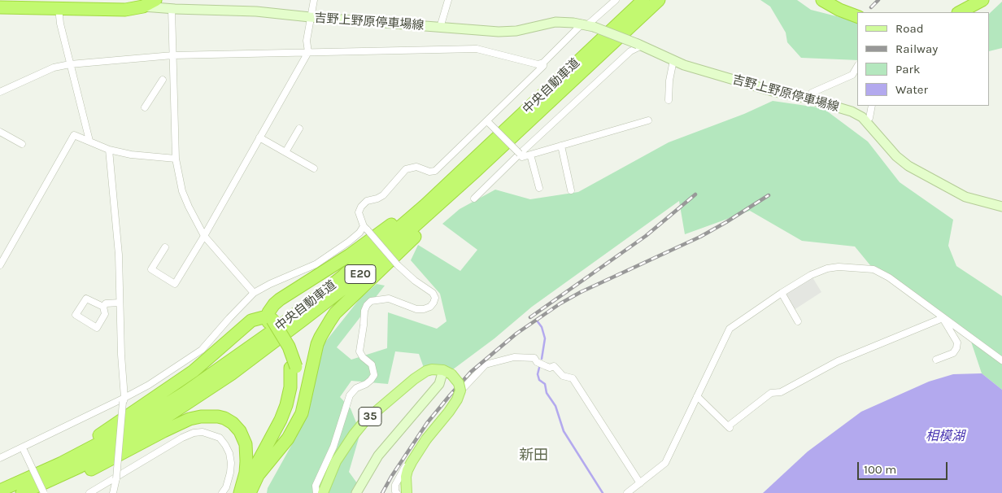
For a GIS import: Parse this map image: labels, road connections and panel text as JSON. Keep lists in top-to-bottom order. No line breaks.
{"streets":{"highway":["中央自動車道","E20"],"main road":["吉野上野原停車場線","35"]},"districts":["新田"],"water":["相模湖"],"legend":["Road","Railway","Park","Water"],"scale_bar":"100 m"}
